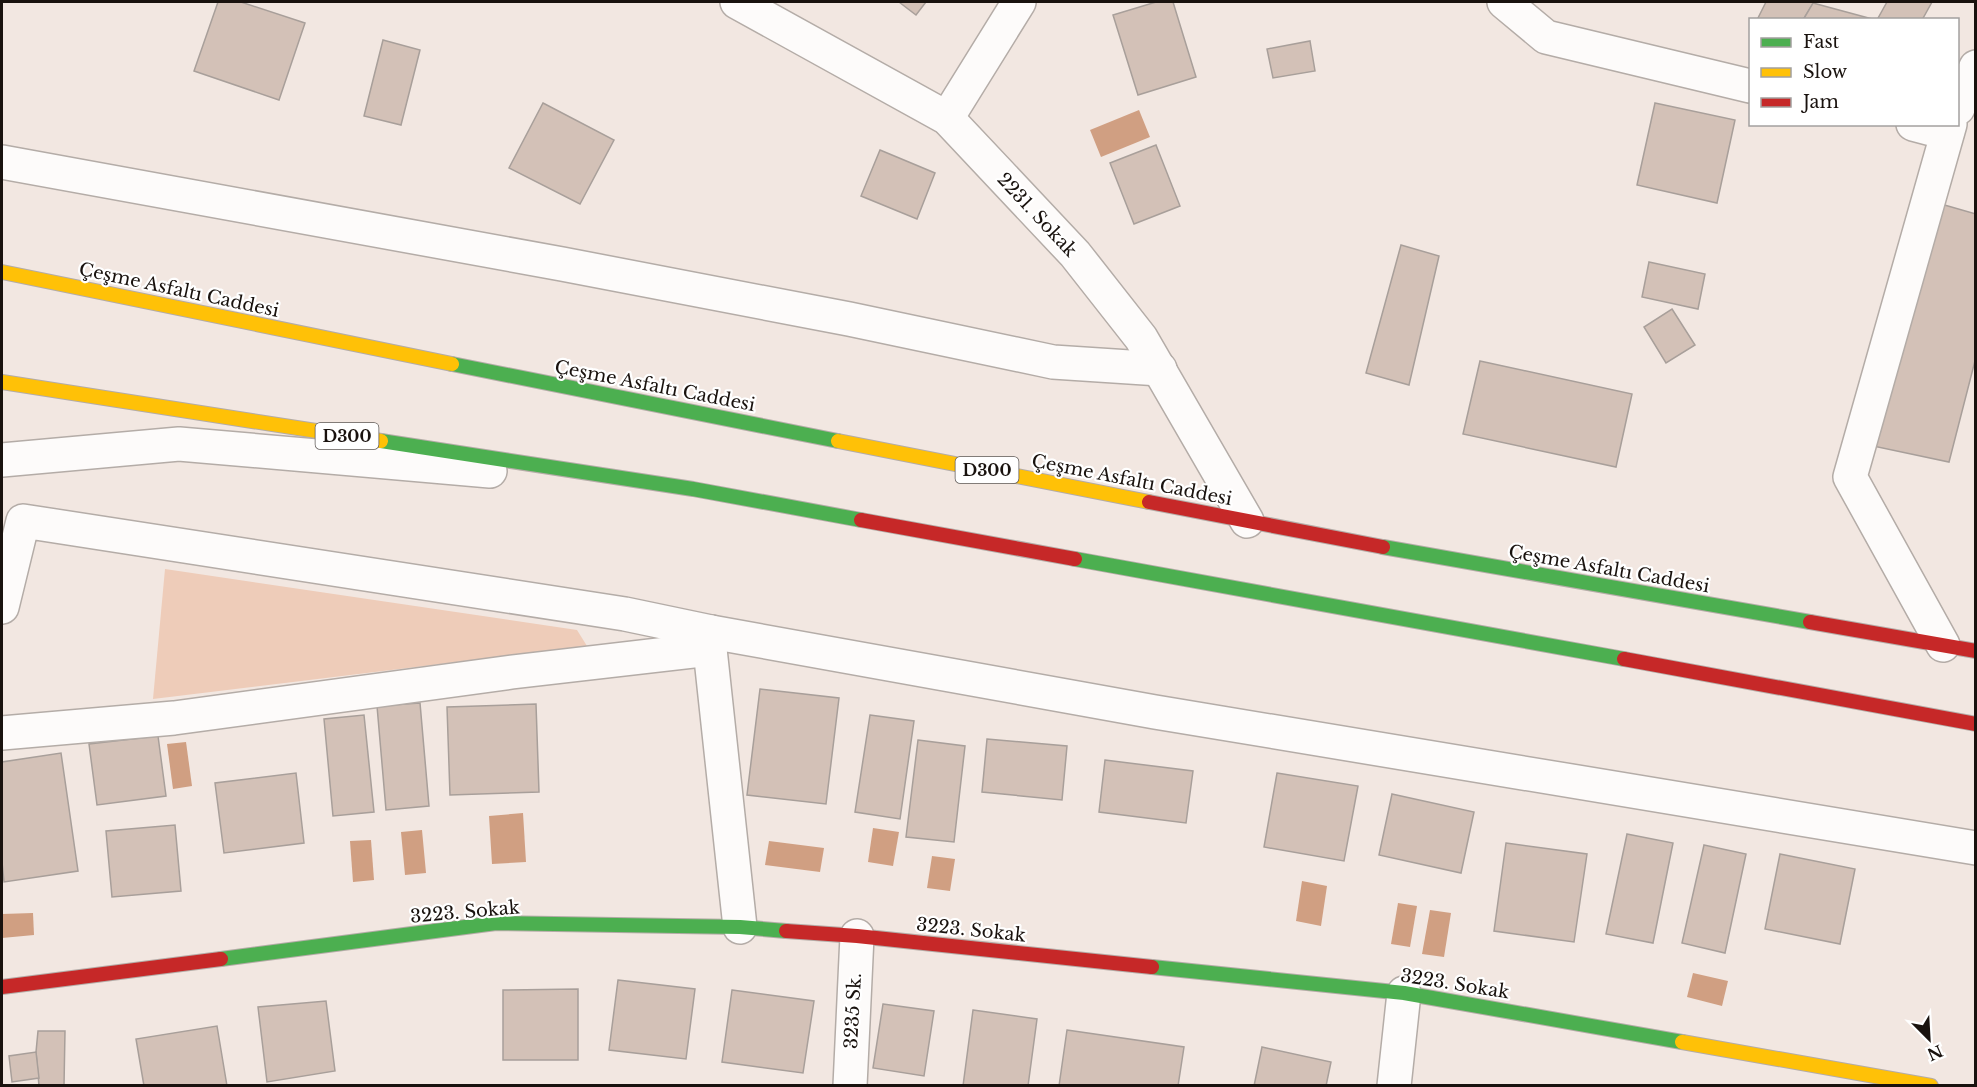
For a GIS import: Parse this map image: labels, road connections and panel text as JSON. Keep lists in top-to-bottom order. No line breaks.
{"streets":{"main road":["Çeşme Asfaltı Caddesi","D300","3223. Sokak"],"street":["2231. Sokak","3235 Sk."]},"crossings":[["2231. Sokak","Çeşme Asfaltı Caddesi"],["3223. Sokak","3235 Sk."]],"legend":["Fast","Slow","Jam"],"north":"bottom right"}
